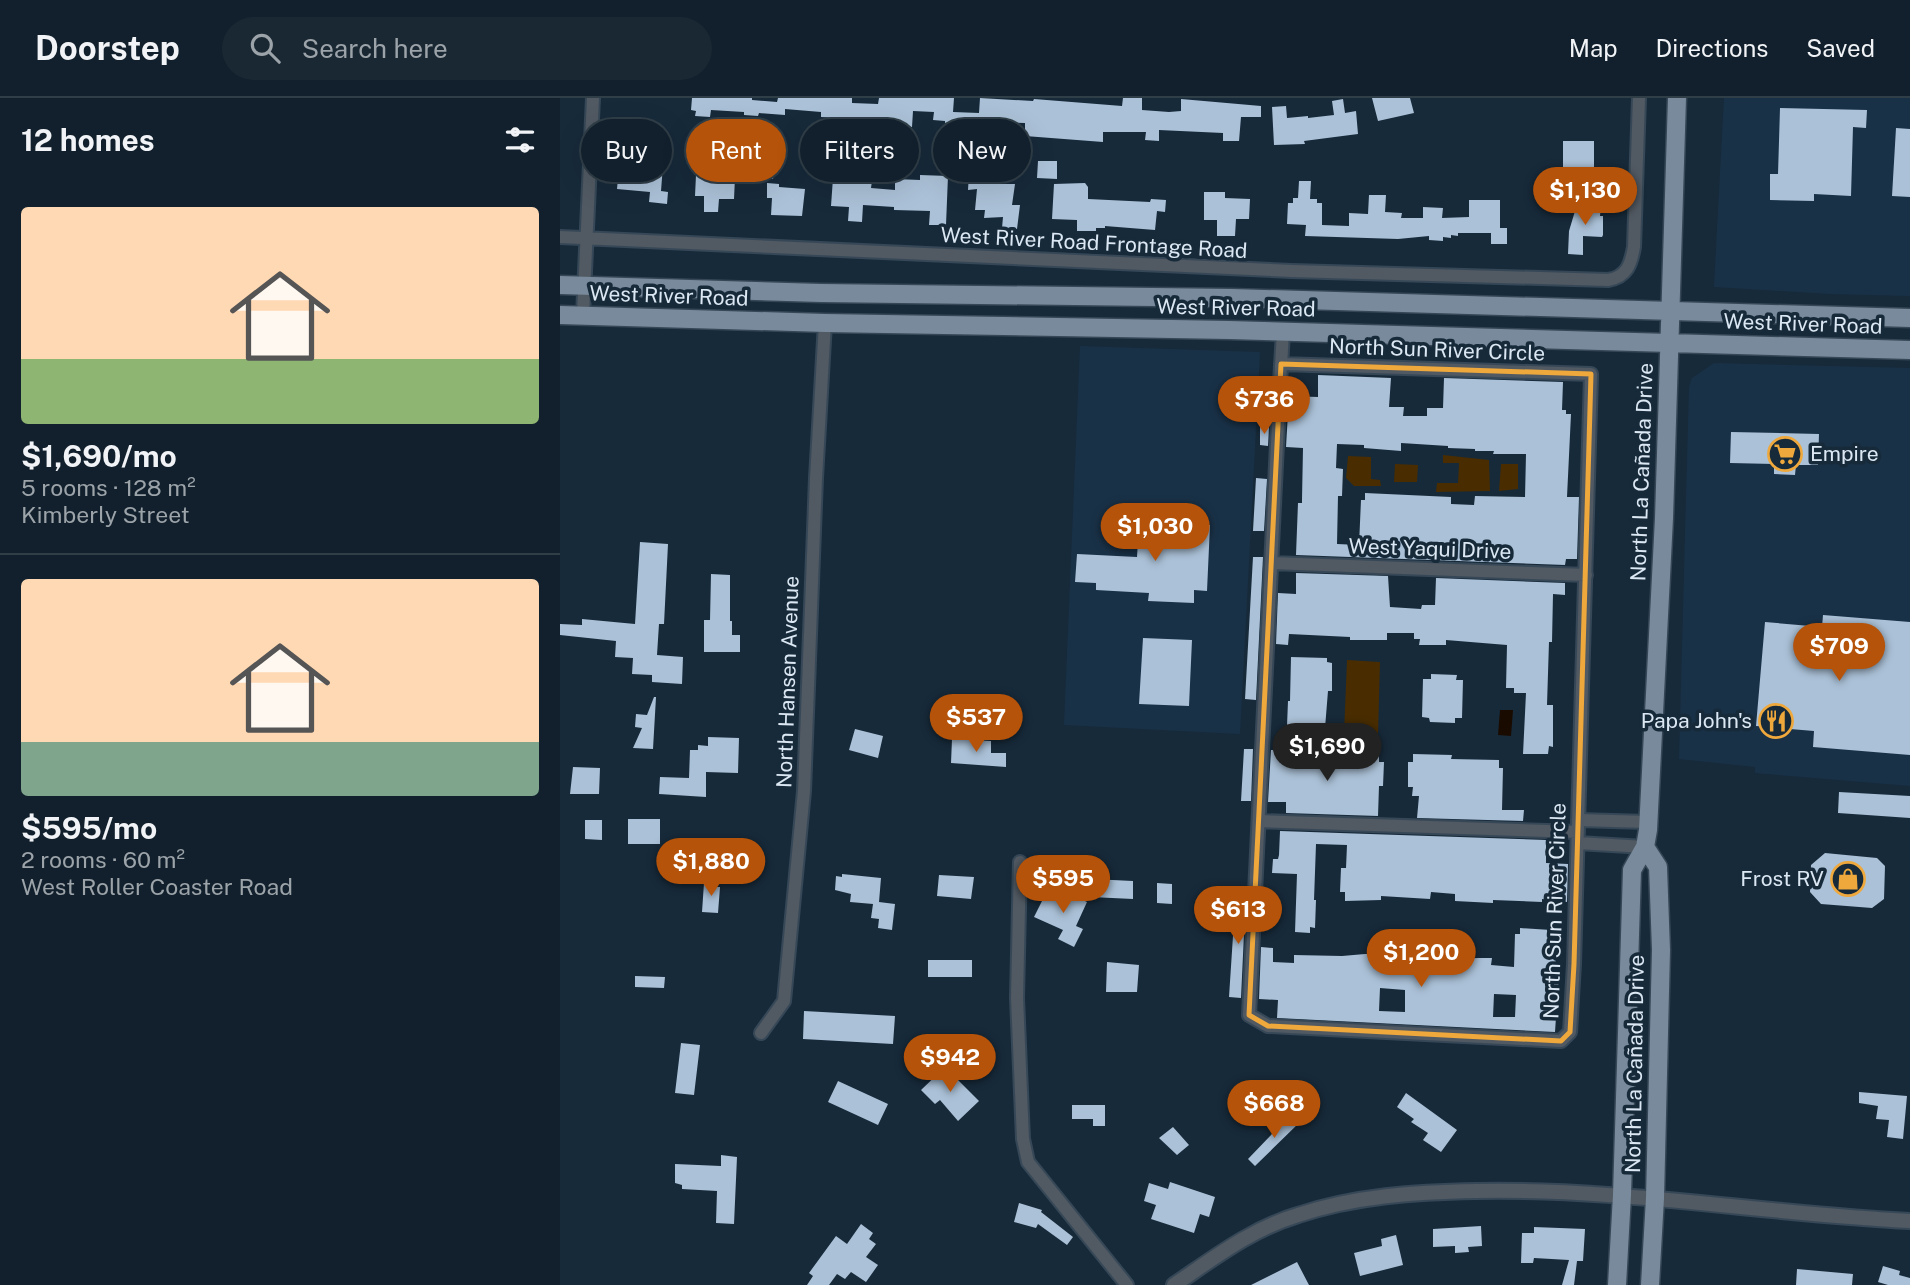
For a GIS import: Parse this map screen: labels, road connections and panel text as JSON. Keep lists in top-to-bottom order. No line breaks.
{"streets":{"main road":["West River Road","North La Cañada Drive"],"street":["West River Road Frontage Road","North Sun River Circle","West Yaqui Drive","North Hansen Avenue"]},"crossings":[["West River Road","North Sun River Circle"],["West River Road","North La Cañada Drive"],["West River Road","North Hansen Avenue"],["North Sun River Circle","West Yaqui Drive"]],"places":{"supermarket":["Empire"],"restaurant":["Papa John's"],"shop":["Frost RV"]},"page":{"header":"Doorstep","search":"Search here","nav":["Map","Directions","Saved"],"heading":"12 homes","chip":["Buy","Rent","Filters","New"],"price":["$1,130","$736","$1,030","$709","$537","$1,690","$1,880","$595","$613","$1,200","$942","$668"],"list":[{"name":"$1,690/mo","note":"5 rooms · 128 m² · Kimberly Street"},{"name":"$595/mo","note":"2 rooms · 60 m² · West Roller Coaster Road"}]}}
